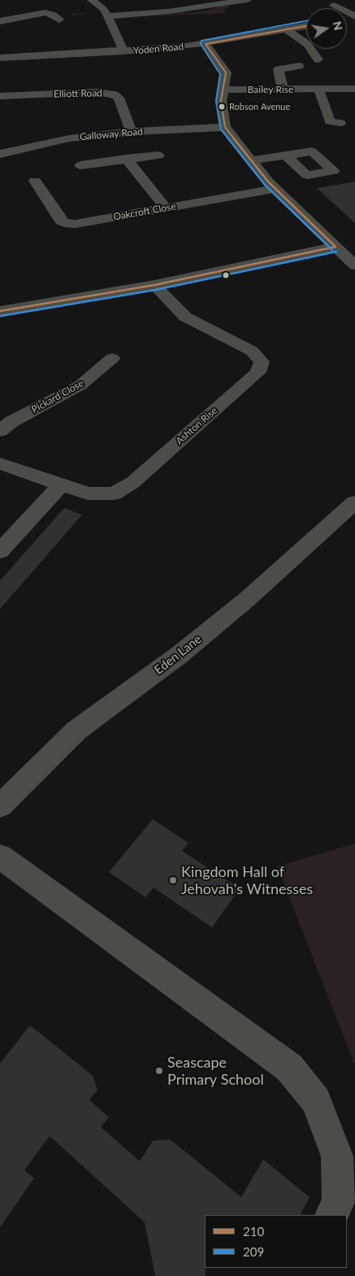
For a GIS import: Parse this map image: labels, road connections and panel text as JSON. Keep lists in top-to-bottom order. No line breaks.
{"streets":{"street":["Yoden Road","Bailey Rise","Elliott Road","Galloway Road","Oakcroft Close","Pickard Close","Ashton Rise","Eden Lane"]},"crossings":[["Elliott Road","Galloway Road"]],"places":["Robson Avenue","Kingdom Hall of Jehovah's Witnesses","Seascape Primary School"],"lines":["transit line 209","transit line 210"],"legend":["210","209"],"north":"right"}
